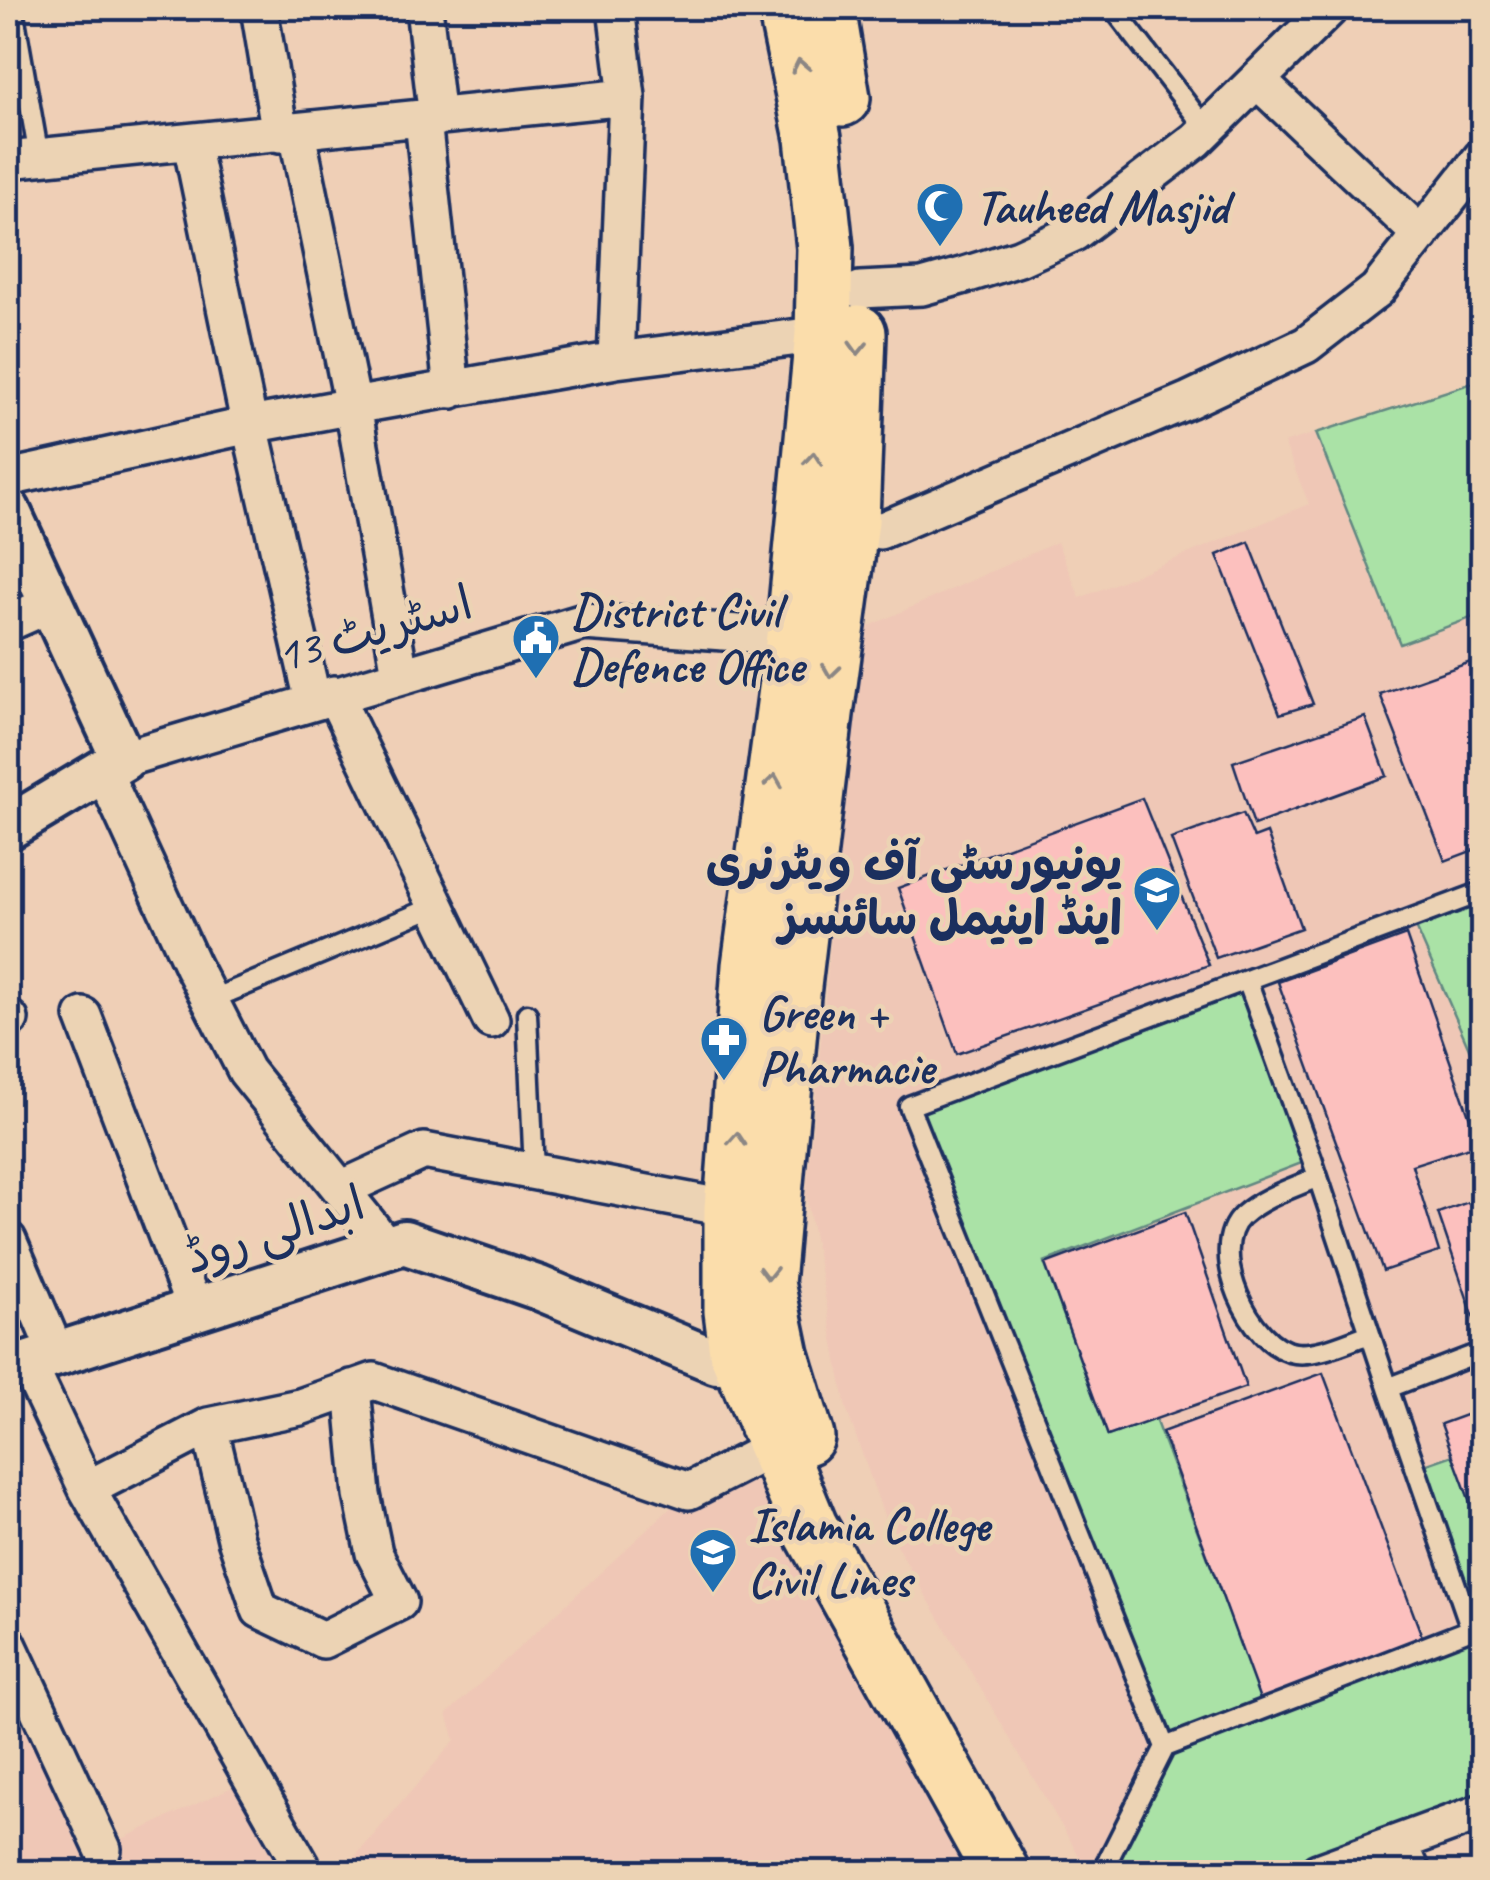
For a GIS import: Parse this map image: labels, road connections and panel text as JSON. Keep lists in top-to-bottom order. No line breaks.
{"streets":{"street":["اسٹریٹ 13","ابدالی روڈ"]},"places":{"mosque":["Tauheed Masjid"],"public building":["District Civil Defence Office"],"school or university":["یونیورسٹی آف ویٹرنری اینڈ اینیمل سائنسز","Islamia College Civil Lines"],"pharmacy":["Green + Pharmacie"]}}
